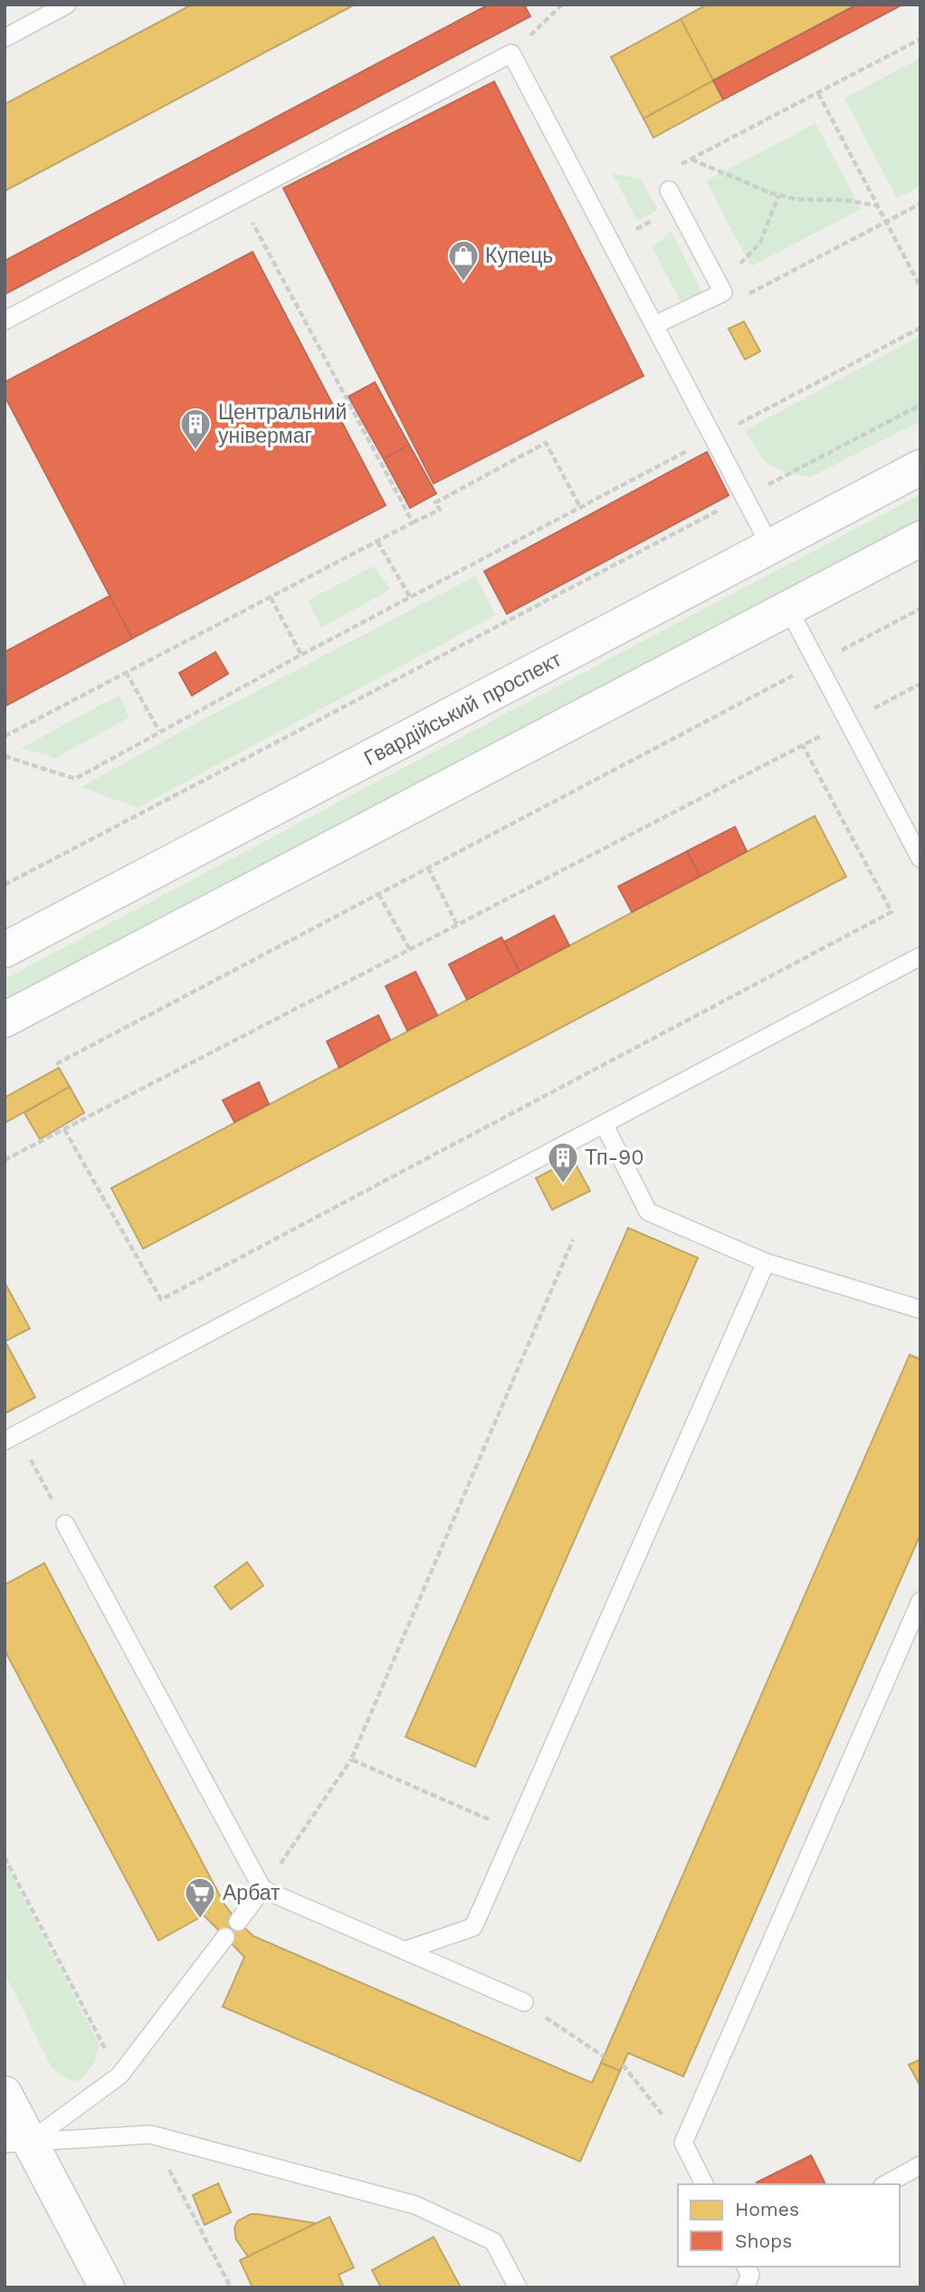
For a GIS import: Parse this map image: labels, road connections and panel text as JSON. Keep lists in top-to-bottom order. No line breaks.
{"streets":{"main road":["Гвардійський проспект"]},"places":{"shop":["Купець"],"building":["Центральний універмаг","Тп-90"],"supermarket":["Арбат"]},"legend":["Homes","Shops"]}
